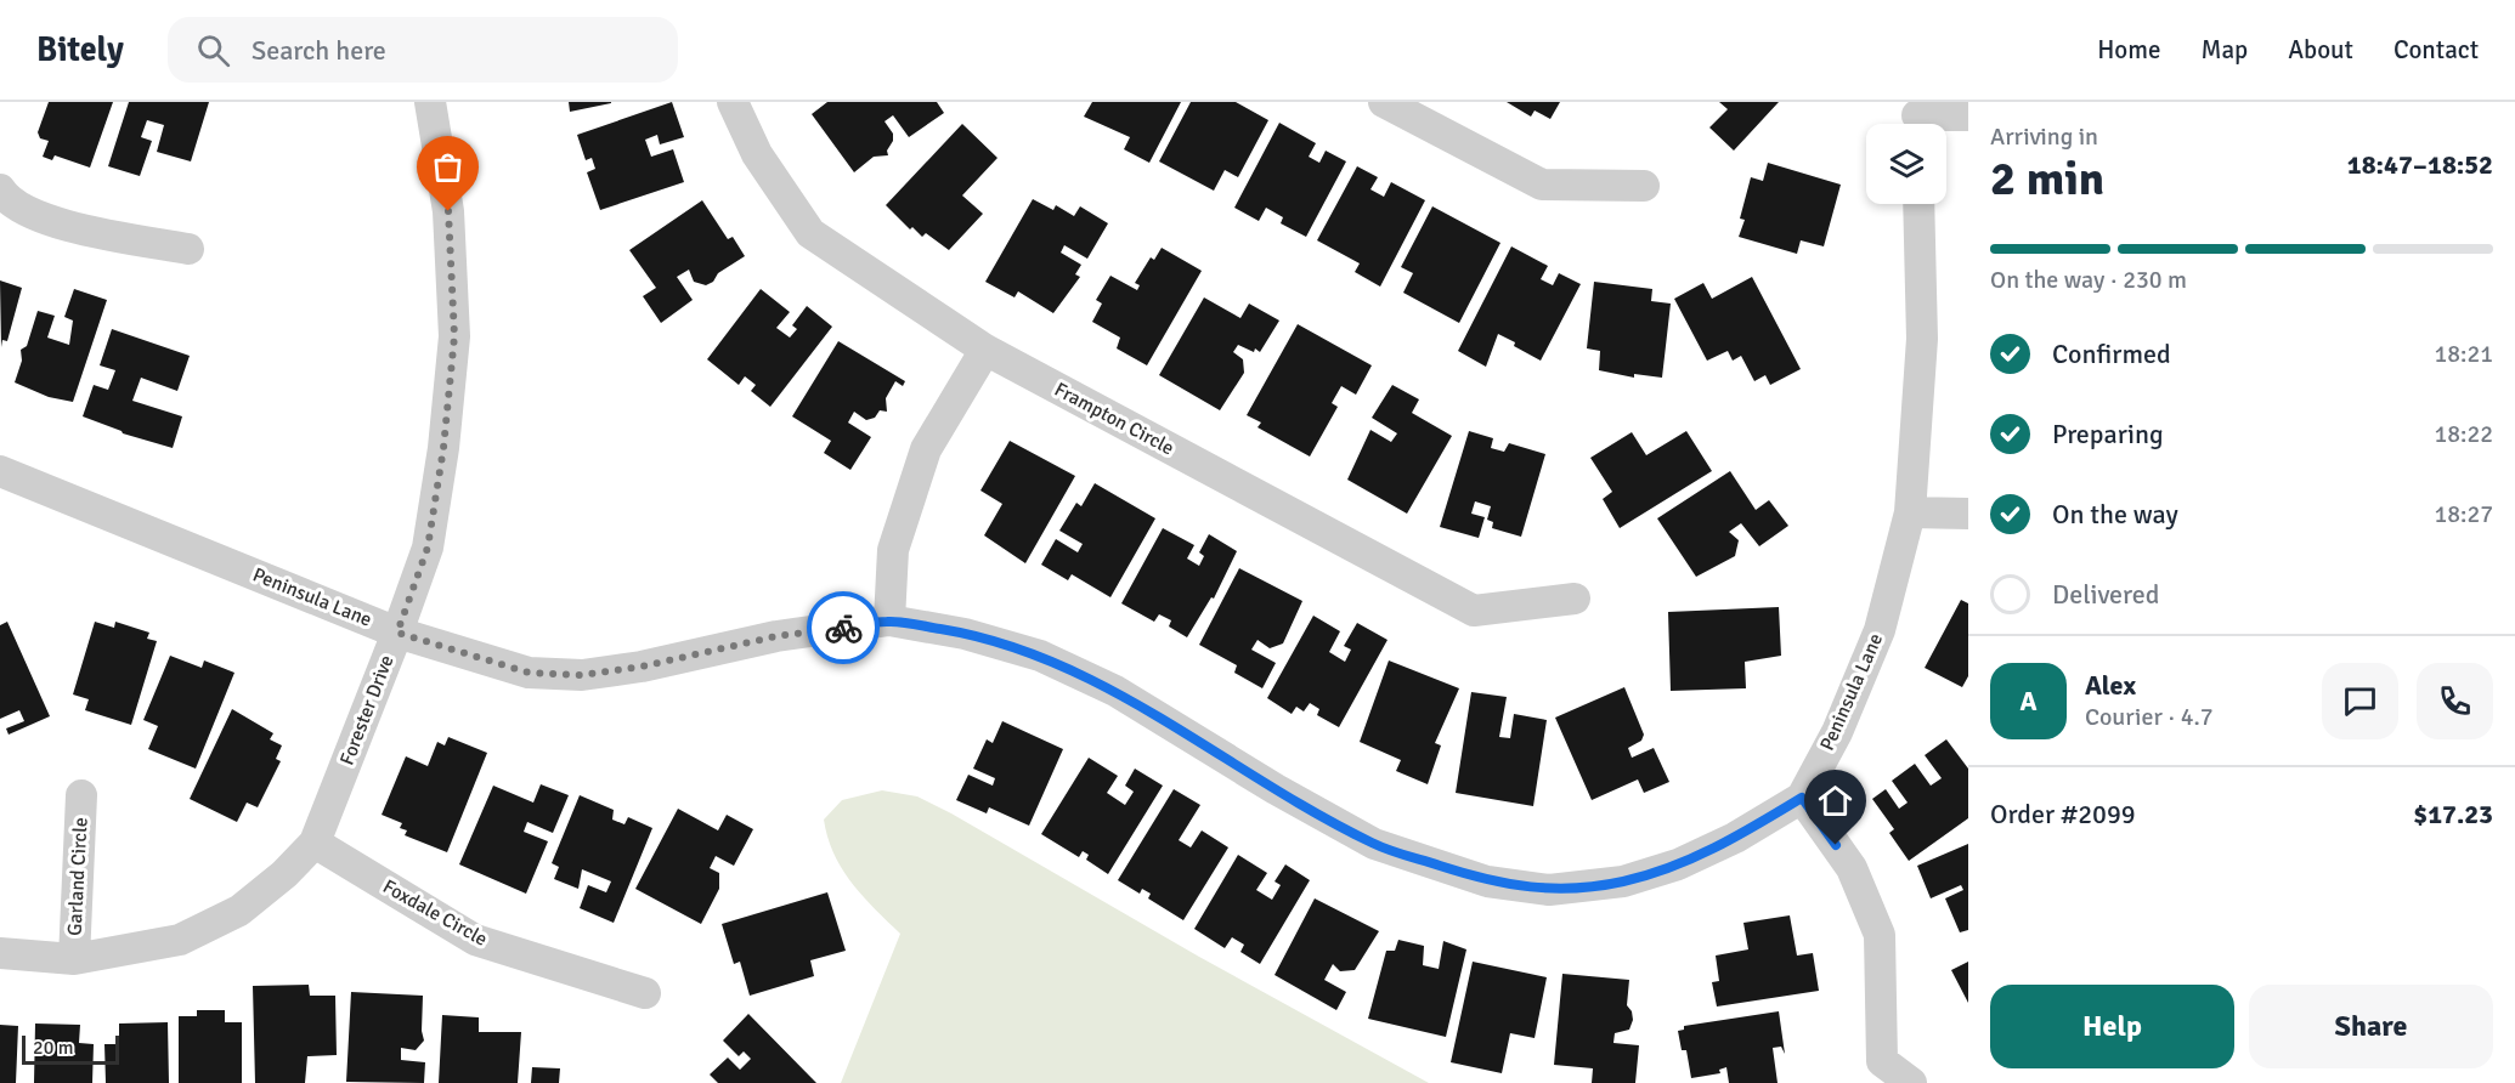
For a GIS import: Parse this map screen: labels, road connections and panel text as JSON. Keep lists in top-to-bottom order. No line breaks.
{"streets":{"street":["Frampton Circle","Peninsula Lane","Forester Drive","Garland Circle","Foxdale Circle"]},"crossings":[["Peninsula Lane","Forester Drive"],["Forester Drive","Garland Circle"],["Forester Drive","Foxdale Circle"]],"scale_bar":"20 m","page":{"header":"Bitely","search":"Search here","nav":["Home","Map","About","Contact"],"heading":["2 min","Arriving in","18:47–18:52"],"panel":["Alex","Courier · 4.7","Order #2099","$17.23"],"bar":"On the way · 230 m","list":[["Confirmed","18:21"],["Preparing","18:22"],["On the way","18:27"],"Delivered"],"round":"A","buttons":["Help","Share"],"scale":"20 m"}}
